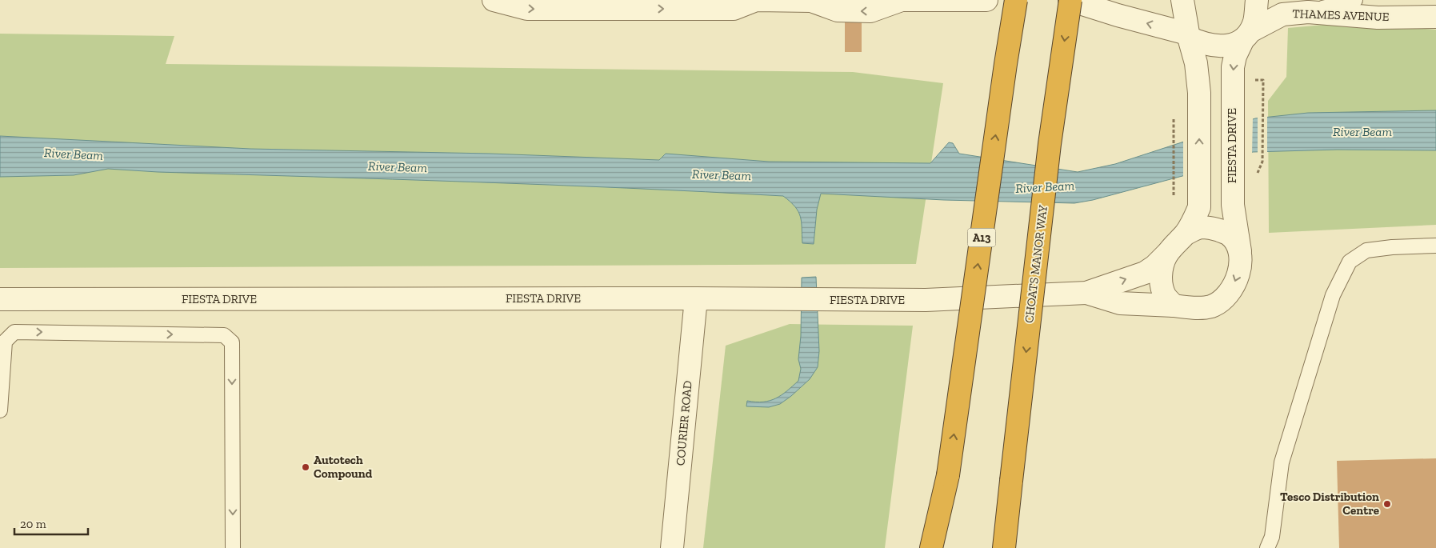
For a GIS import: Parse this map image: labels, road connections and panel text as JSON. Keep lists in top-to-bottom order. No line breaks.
{"streets":{"highway":["A13","CHOATS MANOR WAY"],"street":["THAMES AVENUE","FIESTA DRIVE","COURIER ROAD"]},"crossings":[["THAMES AVENUE","FIESTA DRIVE"],["FIESTA DRIVE","COURIER ROAD"]],"water":["River Beam"],"places":["Autotech Compound","Tesco Distribution Centre"],"scale_bar":"20 m"}
